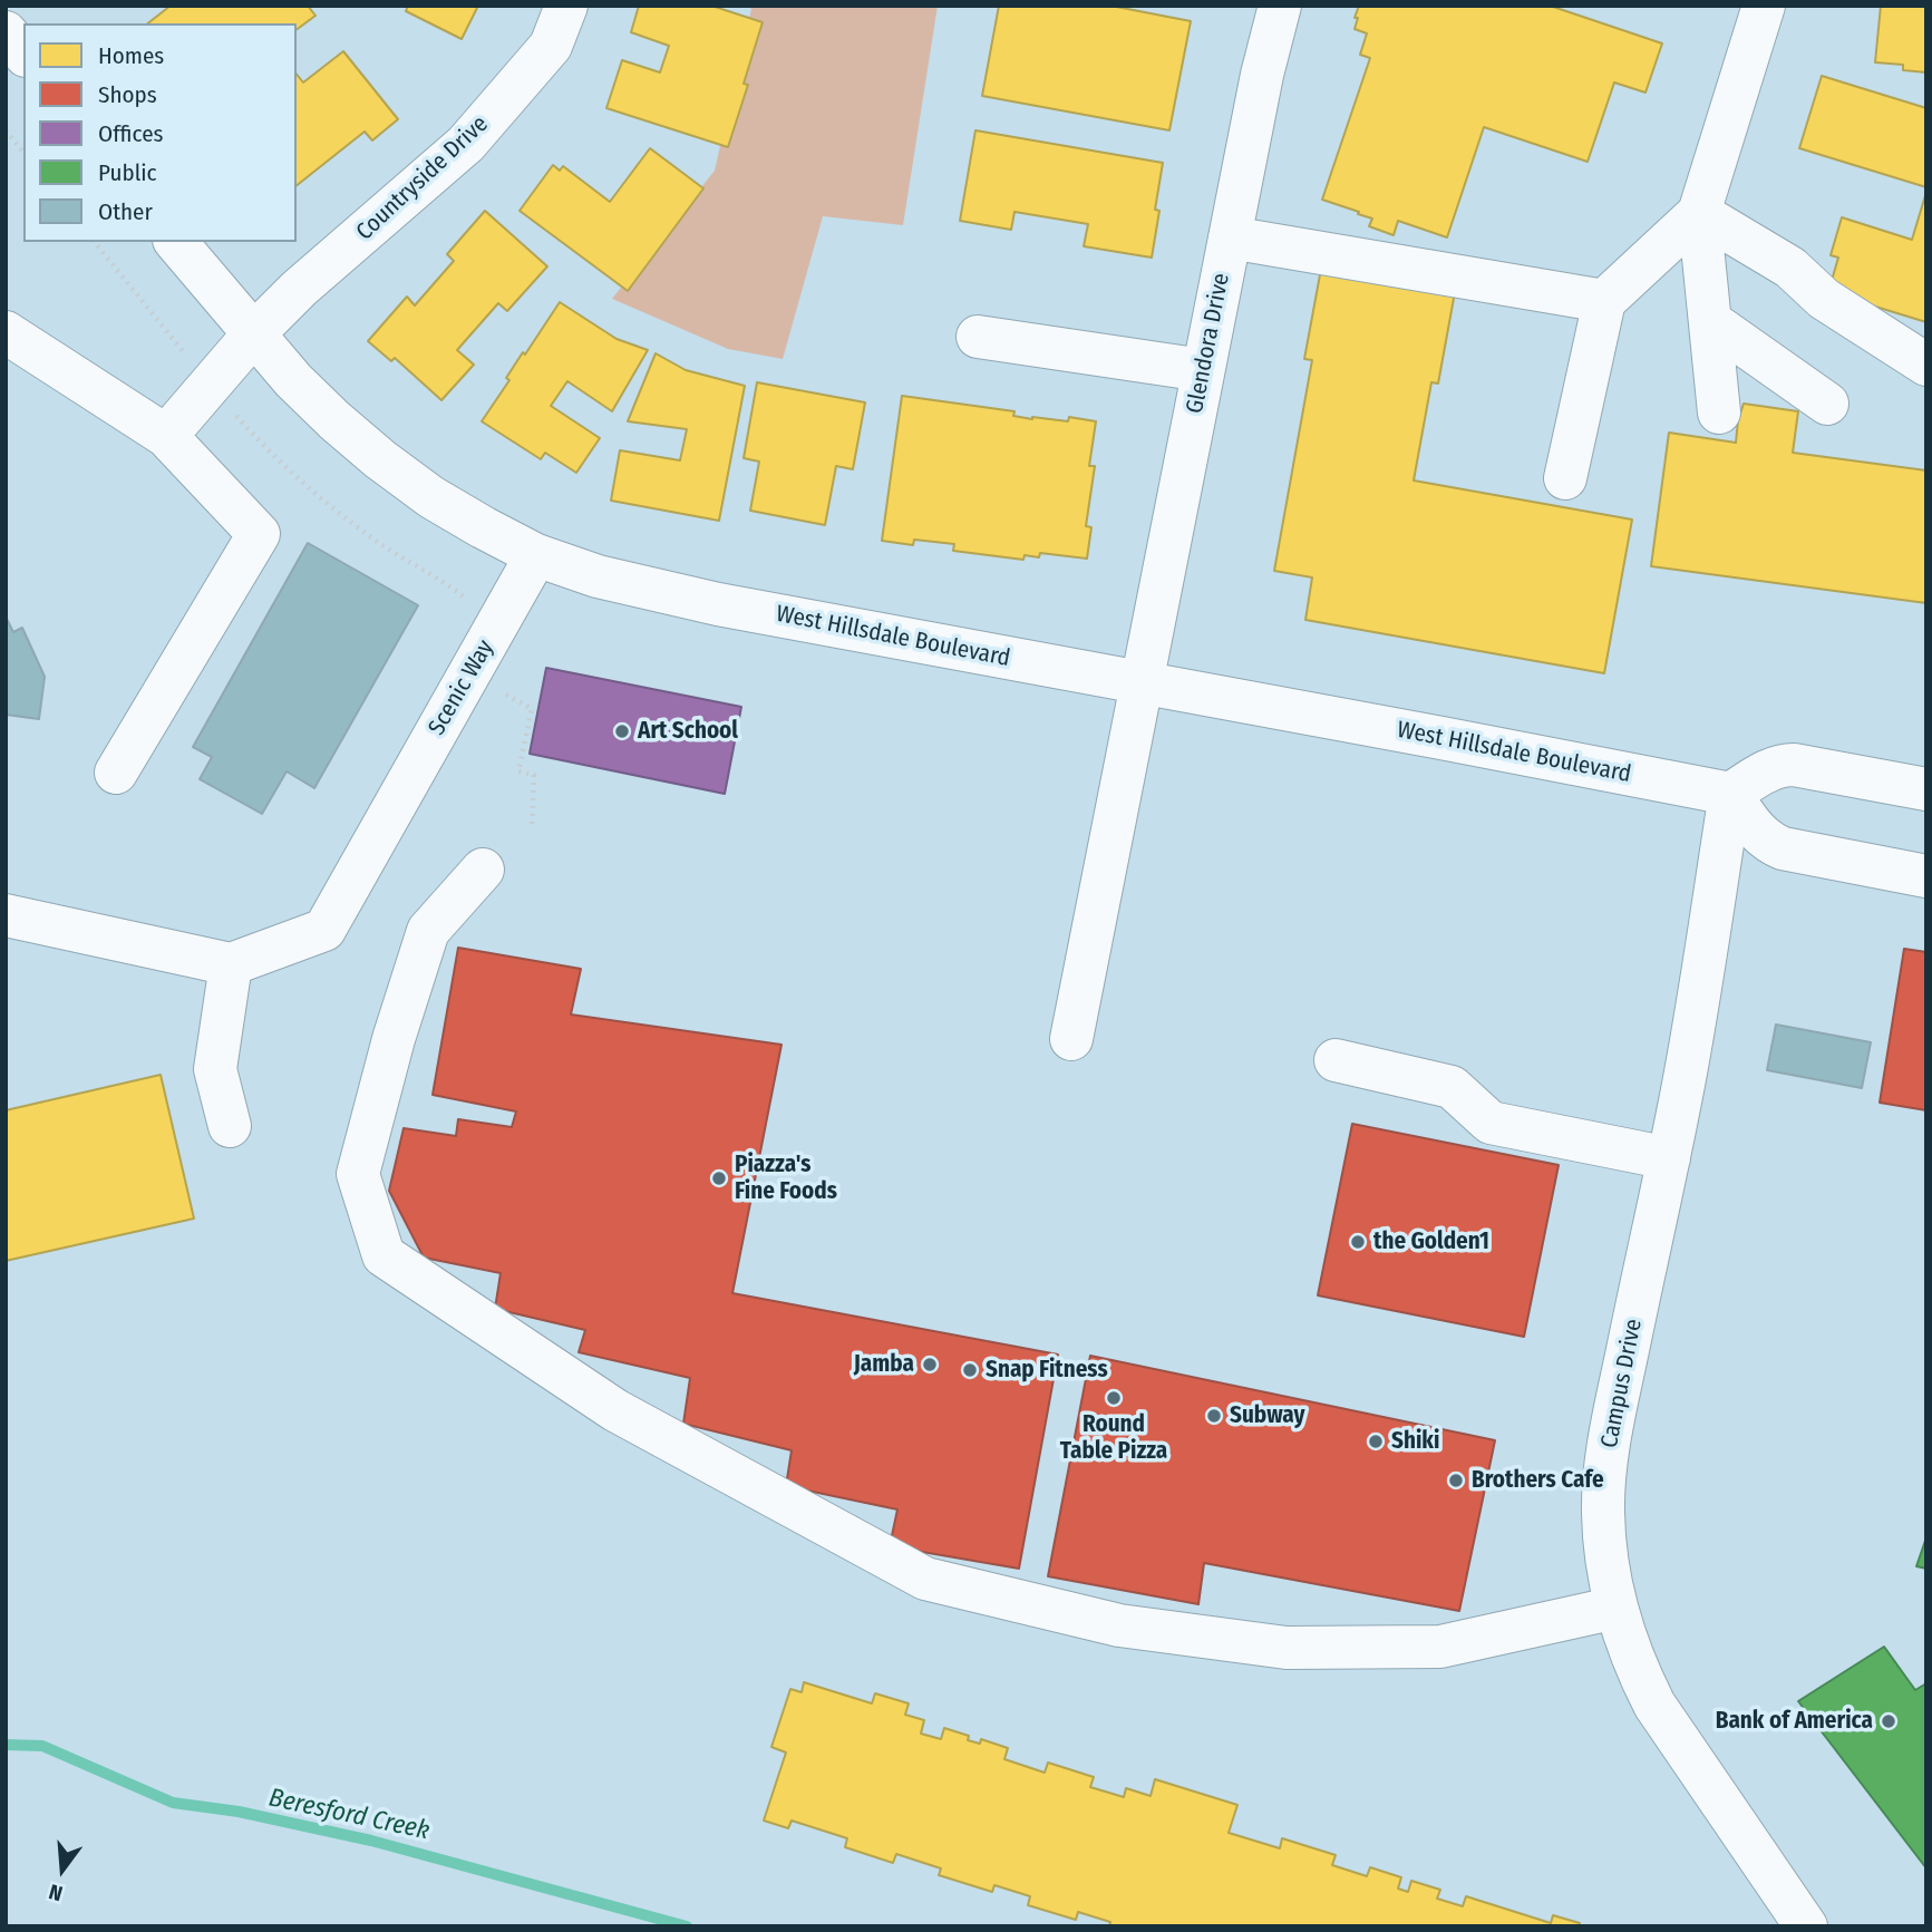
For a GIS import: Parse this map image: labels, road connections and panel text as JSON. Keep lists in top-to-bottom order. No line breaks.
{"streets":{"street":["Countryside Drive","Glendora Drive","West Hillsdale Boulevard","Scenic Way","Campus Drive"]},"crossings":[["Countryside Drive","West Hillsdale Boulevard"],["Glendora Drive","West Hillsdale Boulevard"],["West Hillsdale Boulevard","Scenic Way"],["West Hillsdale Boulevard","Campus Drive"]],"water":["Beresford Creek"],"places":["Art School","Piazza's Fine Foods","the Golden1","Jamba","Snap Fitness","Round Table Pizza","Subway","Shiki","Brothers Cafe","Bank of America"],"legend":["Homes","Shops","Offices","Public","Other"],"north":"bottom"}
